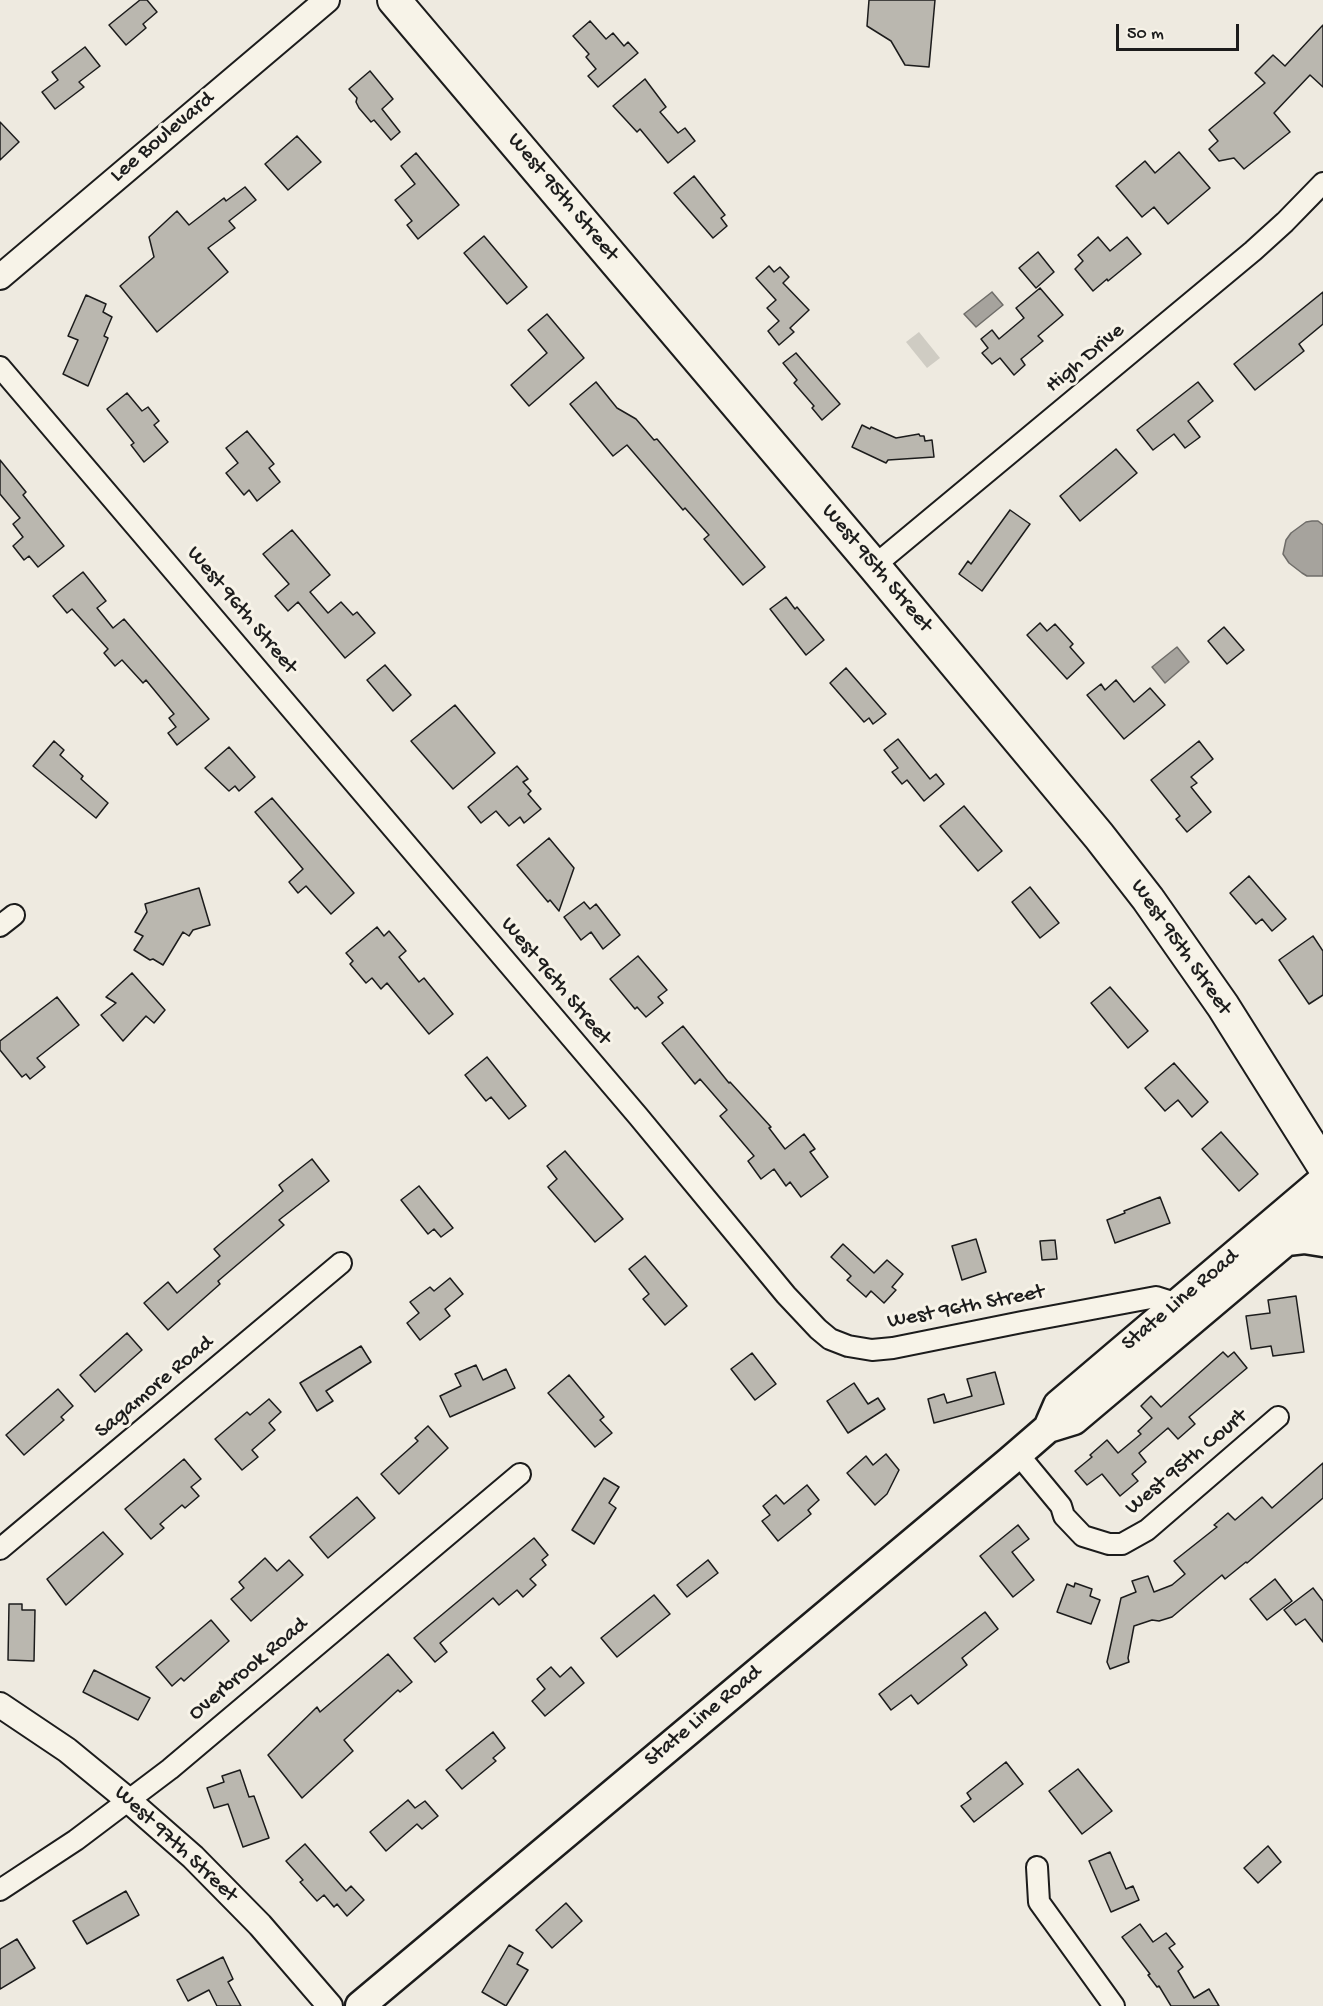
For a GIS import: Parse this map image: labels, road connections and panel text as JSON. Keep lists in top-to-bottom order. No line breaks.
{"streets":{"main road":["West 95th Street","State Line Road"],"street":["Lee Boulevard","High Drive","West 96th Street","Sagamore Road","West 95th Court","Overbrook Road","West 97th Street"]},"crossings":[["West 95th Street","High Drive"],["West 96th Street","State Line Road"],["State Line Road","West 95th Court"],["Overbrook Road","West 97th Street"]],"scale_bar":"50 m"}
